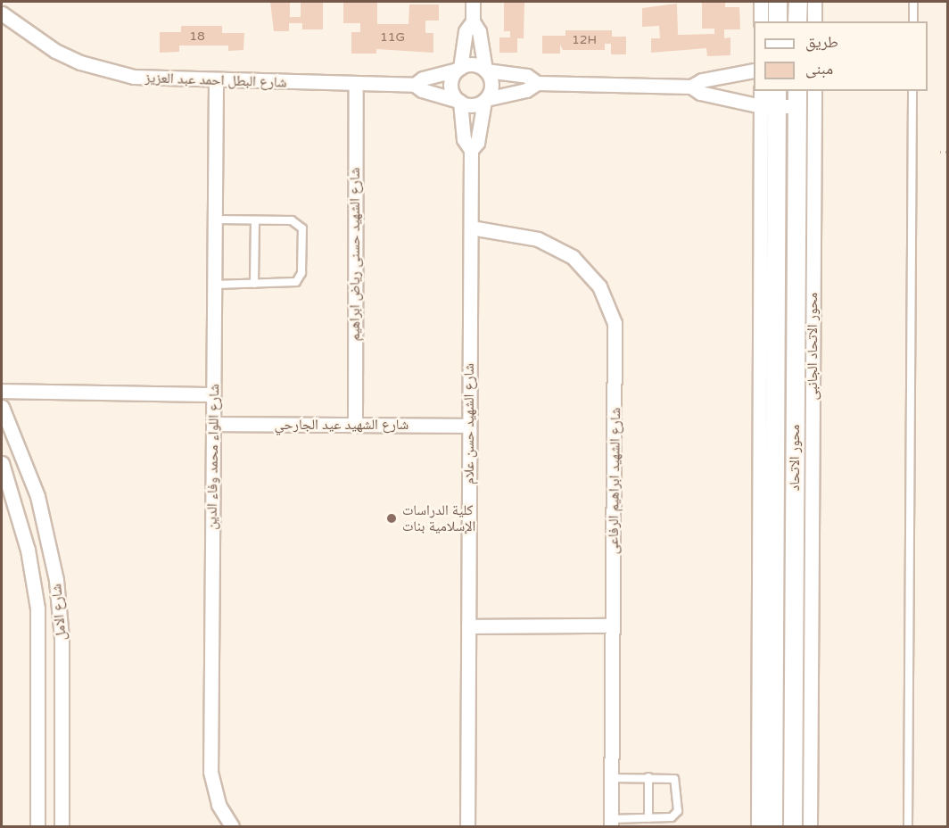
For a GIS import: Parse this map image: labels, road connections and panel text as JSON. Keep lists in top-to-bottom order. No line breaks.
{"streets":{"street":["شارع البطل احمد عبد العزيز","شارع الشهيد حسنى رياض ابراهيم","محور الاتحاد الجانبى","شارع الشهيد حسن علام","شارع الشهيد عيد الجارحي","شارع اللواء محمد وفاء الدين","محور الاتحاد","شارع الشهيد ابراهيم الرفاعى","شارع الامل"]},"crossings":[["شارع البطل احمد عبد العزيز","شارع الشهيد حسنى رياض ابراهيم"],["شارع البطل احمد عبد العزيز","شارع الشهيد حسن علام"],["شارع البطل احمد عبد العزيز","شارع اللواء محمد وفاء الدين"],["شارع الشهيد حسنى رياض ابراهيم","شارع الشهيد عيد الجارحي"],["شارع الشهيد حسن علام","شارع الشهيد عيد الجارحي"],["شارع الشهيد حسن علام","شارع الشهيد ابراهيم الرفاعى"],["شارع الشهيد عيد الجارحي","شارع اللواء محمد وفاء الدين"]],"places":["كلية الدراسات الإسلامية بنات"],"house_numbers":["18","11G","12H"],"legend":["طريق","مبنى"]}
